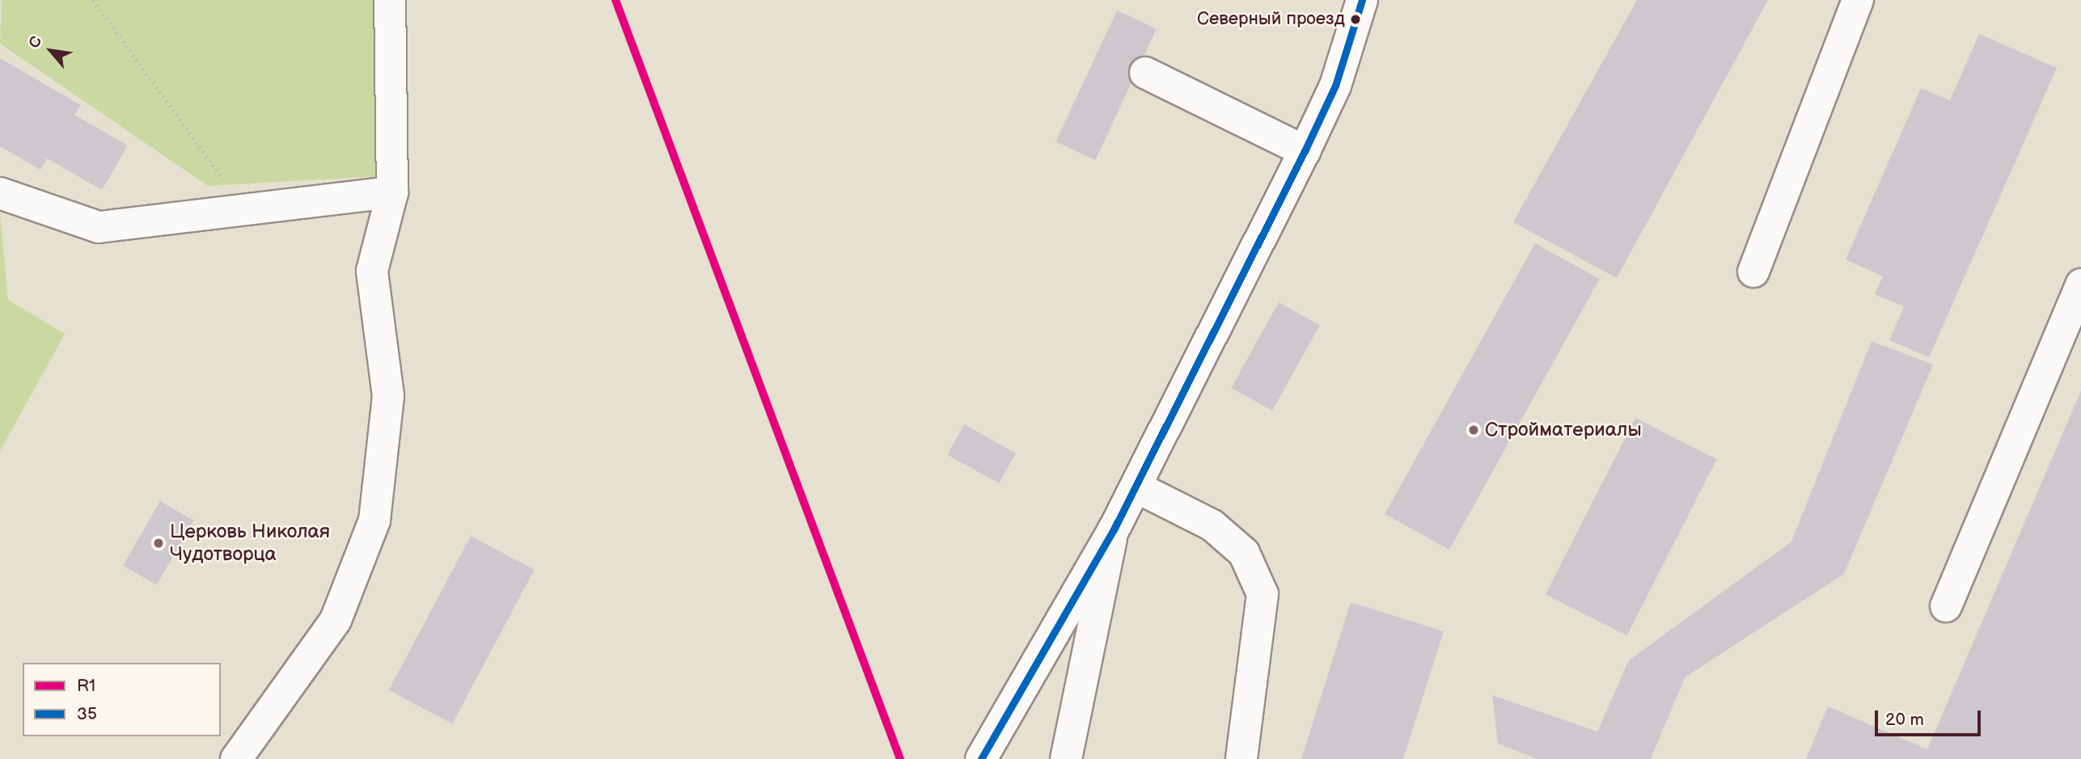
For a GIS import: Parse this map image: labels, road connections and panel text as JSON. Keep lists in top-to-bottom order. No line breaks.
{"places":["Северный проезд","Стройматериалы","Церковь Николая Чудотворца"],"lines":["transit line R1","transit line 35"],"legend":["R1","35"],"scale_bar":"20 m","north":"top left"}
